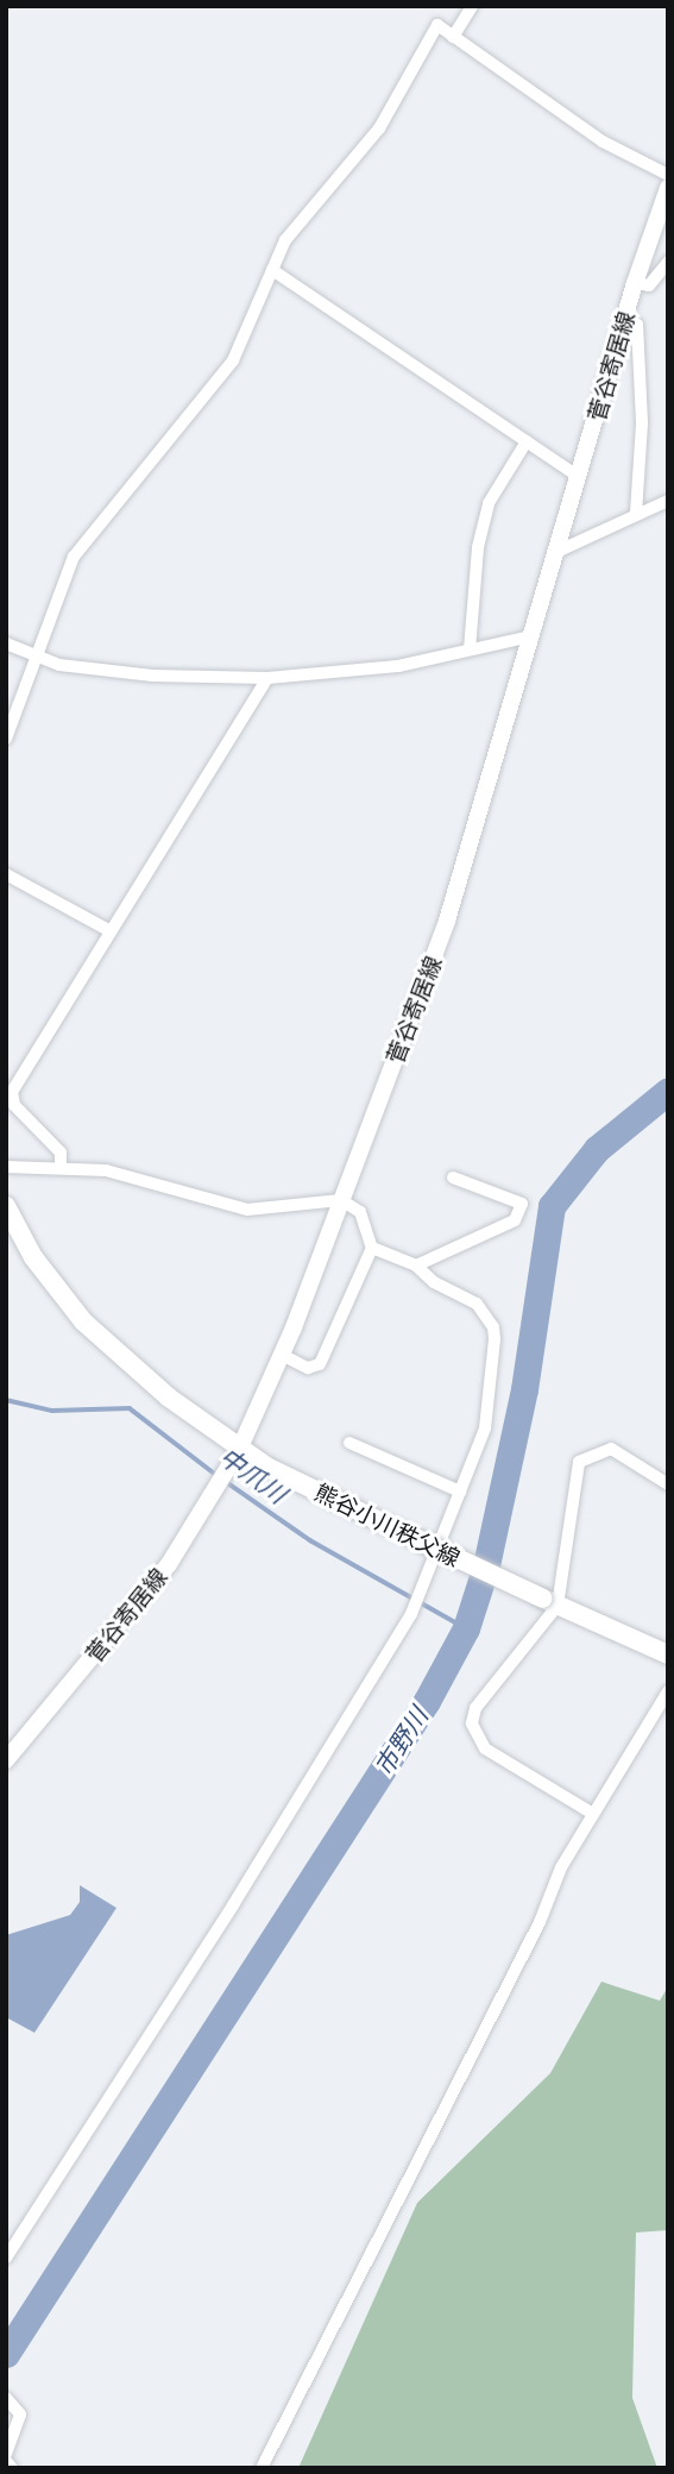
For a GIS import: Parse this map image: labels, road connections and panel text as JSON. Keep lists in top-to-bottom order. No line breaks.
{"streets":{"main road":["菅谷寄居線","熊谷小川秩父線"]},"crossings":[["菅谷寄居線","熊谷小川秩父線"]],"water":["中爪川","市野川"]}
